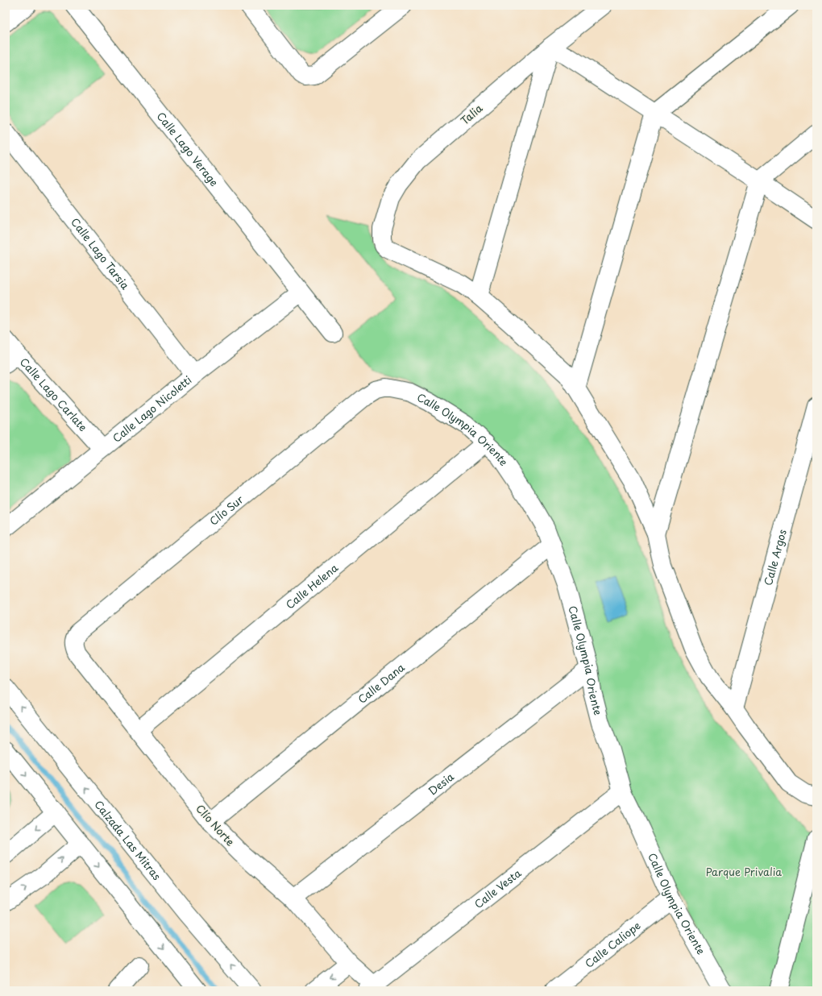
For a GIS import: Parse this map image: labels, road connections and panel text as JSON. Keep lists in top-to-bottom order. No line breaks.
{"streets":{"street":["Talia","Calle Lago Verage","Calle Lago Tarsia","Calle Lago Carlate","Calle Lago Nicoletti","Calle Olympia Oriente","Clío Sur","Calle Argos","Calle Helena","Calle Dana","Desia","Clío Norte","Calzada Las Mitras","Calle Vesta","Calle Caliope"]},"crossings":[["Calle Lago Verage","Calle Lago Nicoletti"],["Calle Lago Tarsia","Calle Lago Nicoletti"],["Calle Lago Carlate","Calle Lago Nicoletti"],["Calle Olympia Oriente","Clío Sur"],["Calle Olympia Oriente","Calle Helena"],["Calle Olympia Oriente","Calle Dana"],["Calle Olympia Oriente","Desia"],["Calle Olympia Oriente","Calle Vesta"],["Calle Olympia Oriente","Calle Caliope"],["Clío Sur","Clío Norte"],["Calle Helena","Clío Norte"],["Calle Dana","Clío Norte"],["Desia","Clío Norte"],["Clío Norte","Calle Vesta"]],"parks":["Parque Privalia"]}
